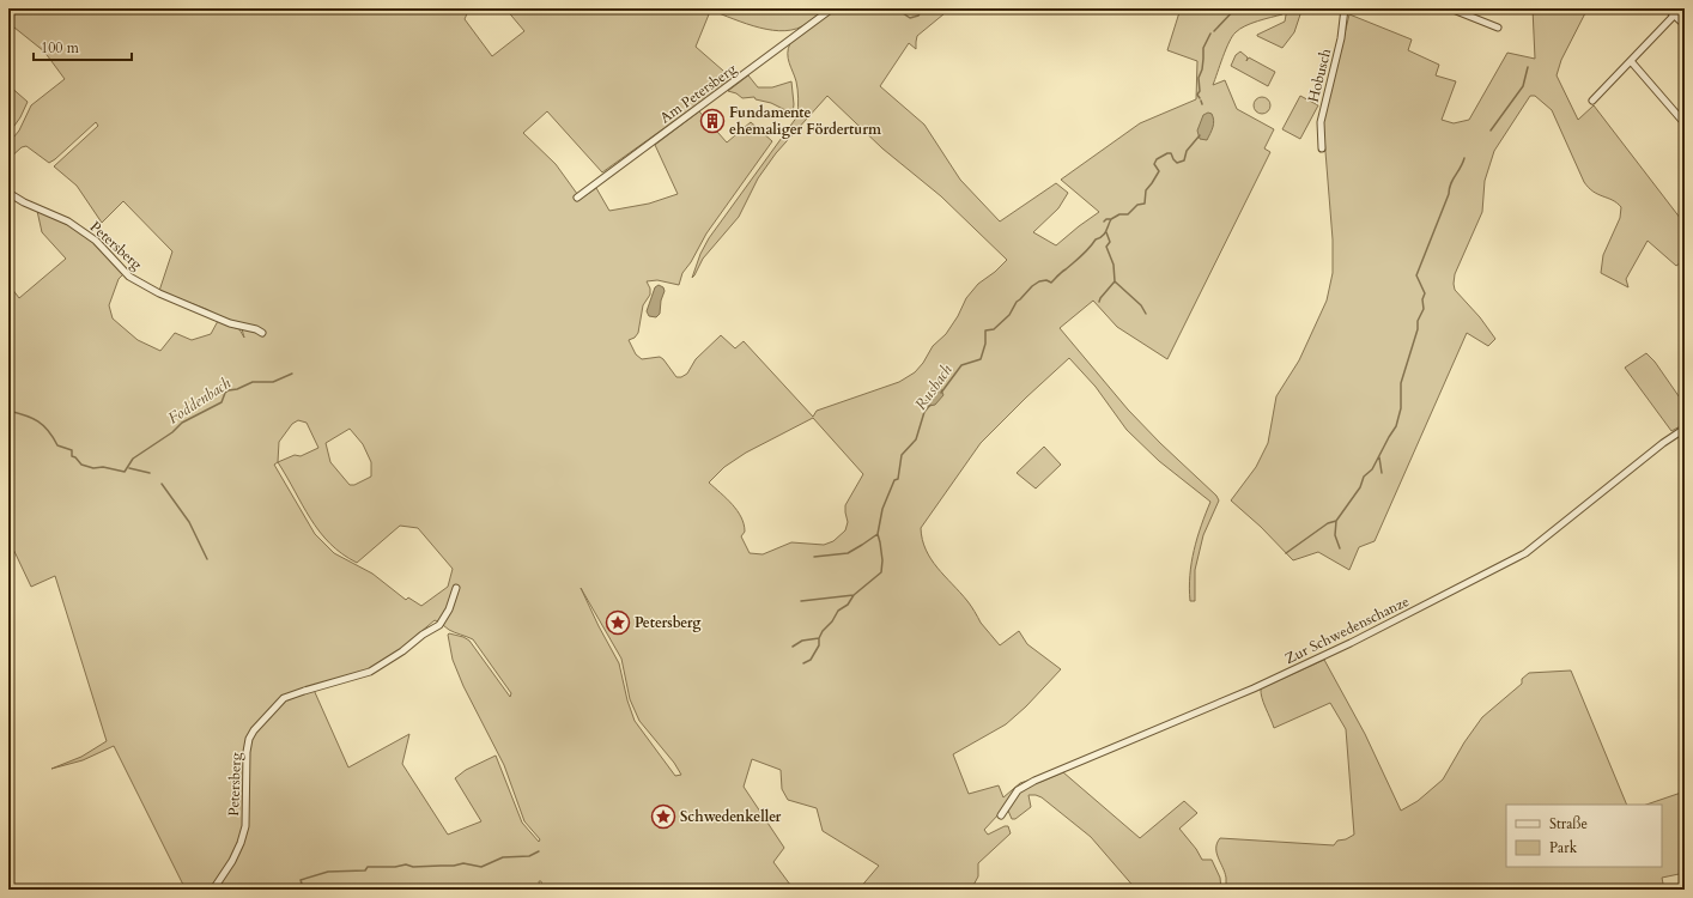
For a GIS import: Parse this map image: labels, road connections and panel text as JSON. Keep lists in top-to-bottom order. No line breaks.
{"streets":{"street":["Hobusch","Am Petersberg","Petersberg","Zur Schwedenschanze"]},"water":["Rusbach","Foddenbach"],"places":{"building":["Fundamente ehemaliger Förderturm"],"place":["Petersberg","Schwedenkeller"]},"legend":["Straße","Park"],"scale_bar":"100 m"}
